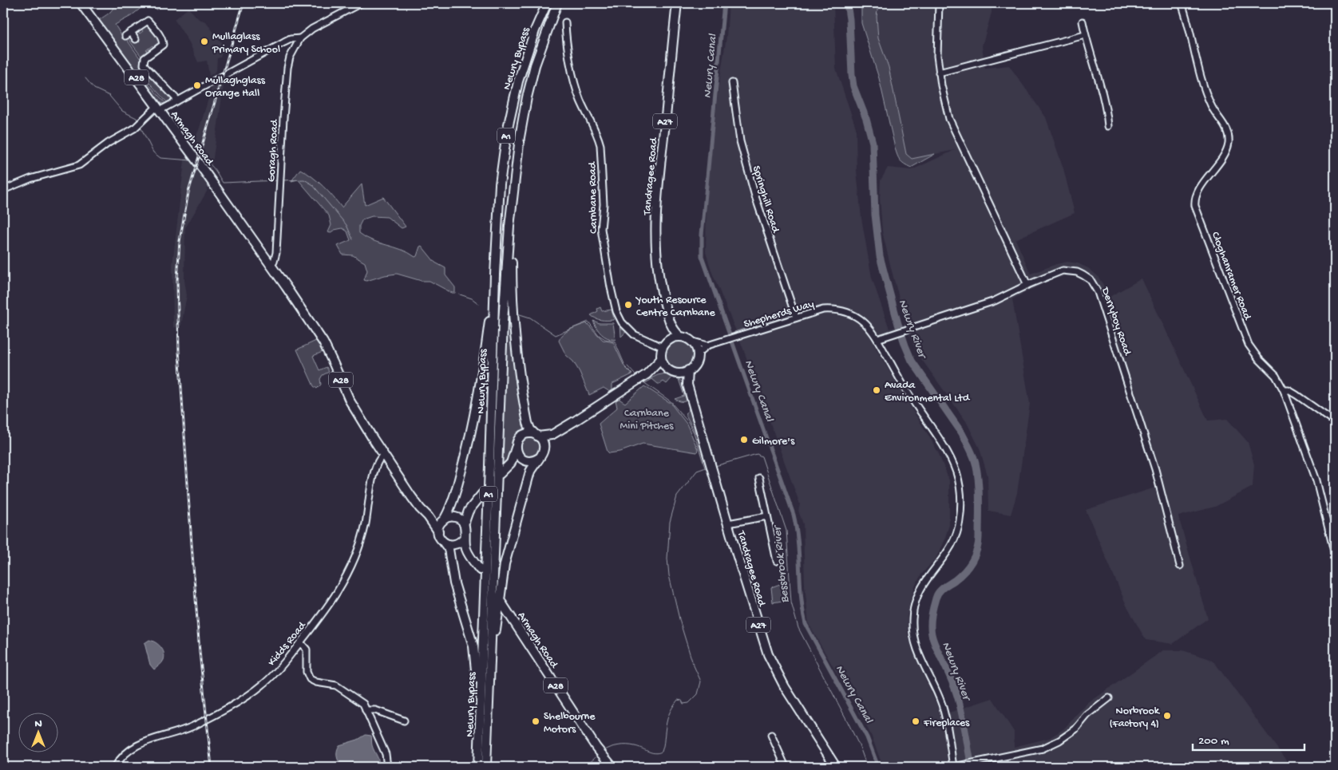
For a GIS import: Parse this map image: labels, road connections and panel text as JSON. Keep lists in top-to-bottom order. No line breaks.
{"streets":{"highway":["Newry Bypass","A28","A27","A1","Armagh Road","Tandragee Road"],"street":["Goragh Road","Carnbane Road","Springhill Road","Cloghanramer Road","Shepherds Way","Derryboy Road","Kidds Road"]},"crossings":[["A28","Armagh Road"],["A28","Kidds Road"],["A27","Tandragee Road"],["A27","Carnbane Road"],["A27","Shepherds Way"],["Armagh Road","Goragh Road"],["Armagh Road","Kidds Road"],["Tandragee Road","Carnbane Road"],["Tandragee Road","Shepherds Way"],["Carnbane Road","Shepherds Way"],["Springhill Road","Shepherds Way"],["Shepherds Way","Derryboy Road"]],"water":["Newry Canal","Newry River","Bessbrook River"],"parks":["Carnbane Mini Pitches"],"places":["Mullaglass Primary School","Mullaghglass Orange Hall","Youth Resource Centre Carnbane","Avada Environmental Ltd","Gilmore's","Norbrook (Factory 4)","Shelbourne Motors","Fireplaces"],"scale_bar":"200 m","north":"top"}
